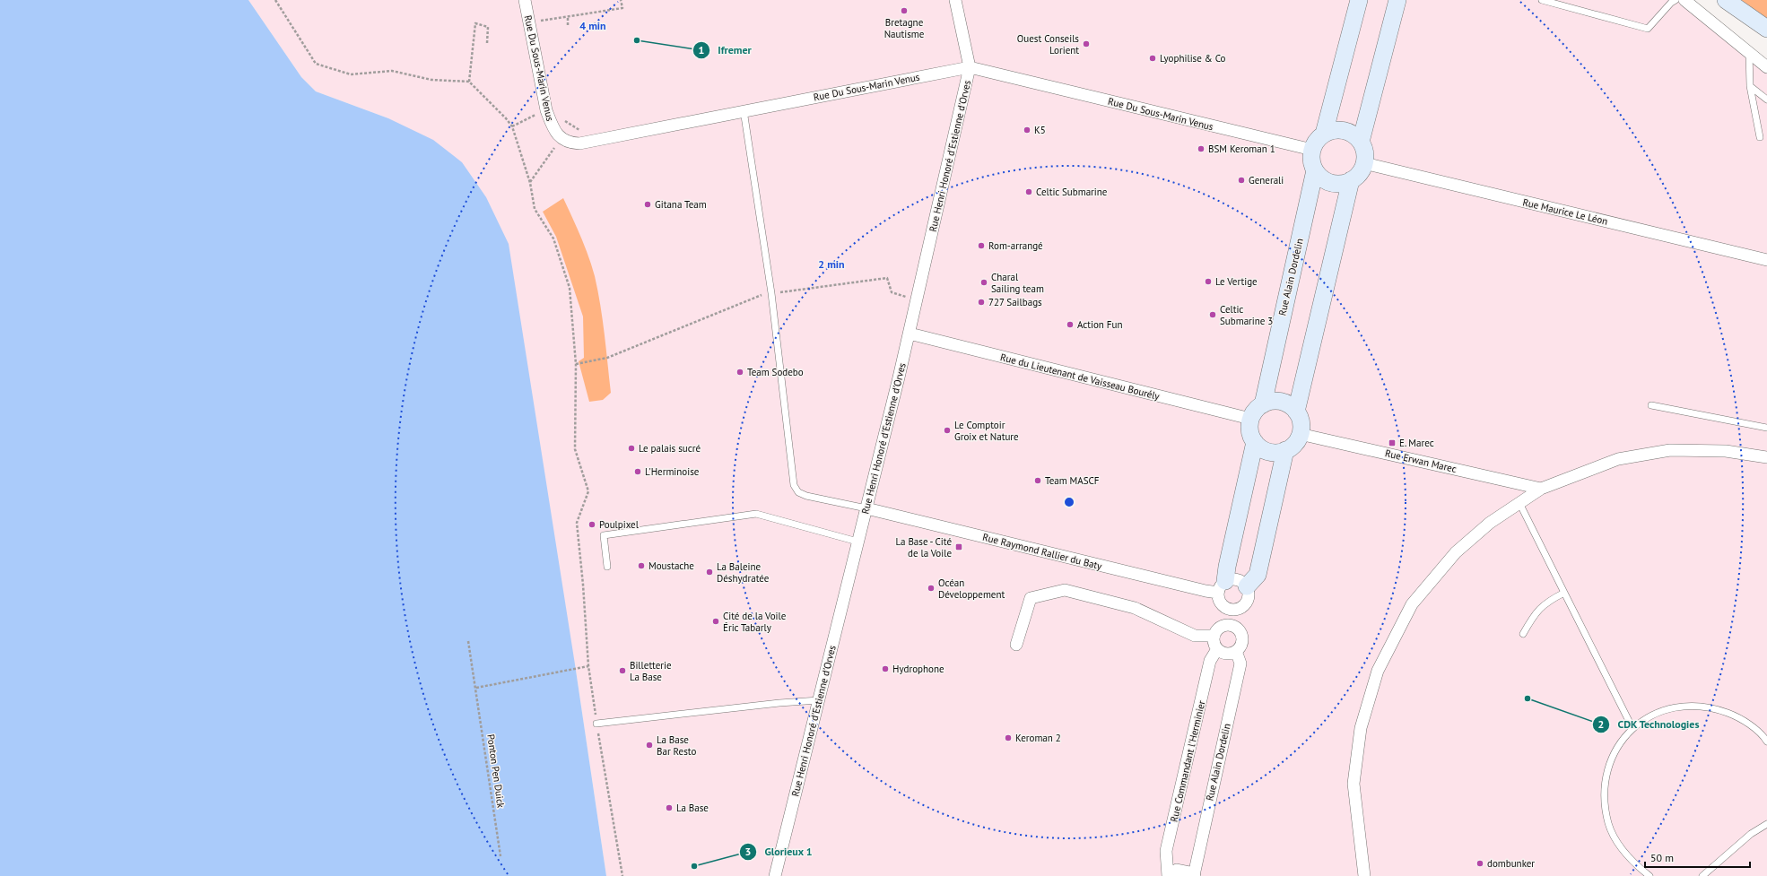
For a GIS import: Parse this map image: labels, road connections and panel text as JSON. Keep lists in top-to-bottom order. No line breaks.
{"streets":{"street":["Rue Du Sous-Marin Venus","Rue Henri Honoré d'Estienne d'Orves","Rue Maurice Le Léon","Rue Alain Dordelin","Rue du Lieutenant de Vaisseau Bourély","Rue Erwan Marec","Rue Raymond Rallier du Baty","Rue Commandant l'Herminier"],"path":["Ponton Pen Duick"]},"crossings":[["Rue Du Sous-Marin Venus","Rue Henri Honoré d'Estienne d'Orves"],["Rue Du Sous-Marin Venus","Rue Maurice Le Léon"],["Rue Du Sous-Marin Venus","Rue Alain Dordelin"],["Rue Henri Honoré d'Estienne d'Orves","Rue du Lieutenant de Vaisseau Bourély"],["Rue Henri Honoré d'Estienne d'Orves","Rue Raymond Rallier du Baty"],["Rue Maurice Le Léon","Rue Alain Dordelin"],["Rue Alain Dordelin","Rue du Lieutenant de Vaisseau Bourély"],["Rue Alain Dordelin","Rue Erwan Marec"],["Rue Alain Dordelin","Rue Commandant l'Herminier"],["Rue du Lieutenant de Vaisseau Bourély","Rue Erwan Marec"]],"places":{"other":["Bretagne Nautisme","Ifremer","Ouest Conseils Lorient","Lyophilise & Co","K5","BSM Keroman 1","Generali","Celtic Submarine","Gitana Team","Rom-arrangé","Le Vertige","Charal Sailing team","727 Sailbags","Celtic Submarine 3","Action Fun","Team Sodebo","Le Comptoir Groix et Nature","Le palais sucré","L'Herminoise","Team MASCF","Poulpixel","Moustache","La Baleine Déshydratée","Océan Développement","Cité de la Voile Éric Tabarly","Hydrophone","Billetterie La Base","CDK Technologies","Keroman 2","La Base Bar Resto","La Base","dombunker","Glorieux 1"],"transit":["E. Marec","La Base - Cité de la Voile"]},"scale_bar":"50 m","rings":["4 min","2 min"]}
